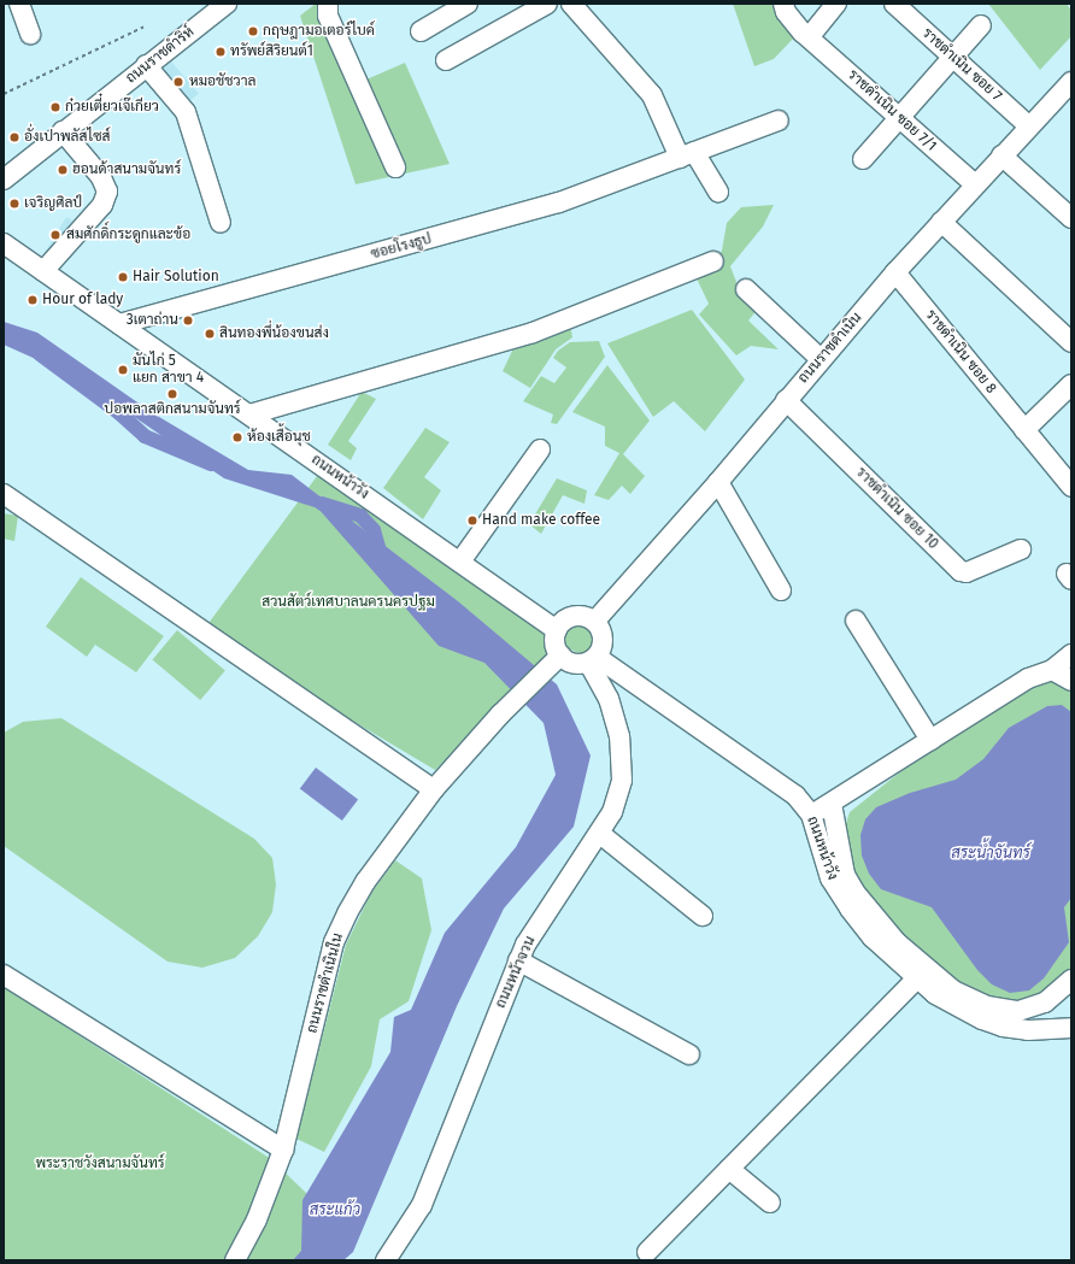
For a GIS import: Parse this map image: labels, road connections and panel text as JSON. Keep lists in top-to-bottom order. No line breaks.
{"streets":{"street":["ถนนราชดำริห์","ราชดำเนิน ซอย 7","ราชดำเนิน ซอย 7/1","ซอยโรงธูป","ถนนราชดำเนิน","ราชดำเนิน ซอย 8","ถนนหน้าวัง","ราชดำเนิน ซอย 10","ถนนหน้าจวน","ถนนราชดำเนินใน"]},"crossings":[["ราชดำเนิน ซอย 7","ถนนราชดำเนิน"],["ราชดำเนิน ซอย 7/1","ถนนราชดำเนิน"],["ซอยโรงธูป","ถนนหน้าวัง"],["ถนนราชดำเนิน","ราชดำเนิน ซอย 8"],["ถนนราชดำเนิน","ถนนหน้าวัง"],["ถนนราชดำเนิน","ราชดำเนิน ซอย 10"],["ถนนราชดำเนิน","ถนนหน้าจวน"],["ถนนราชดำเนิน","ถนนราชดำเนินใน"],["ถนนหน้าวัง","ถนนหน้าจวน"],["ถนนหน้าวัง","ถนนราชดำเนินใน"],["ถนนหน้าจวน","ถนนราชดำเนินใน"]],"water":["สระน้ำจันทร์","สระแก้ว"],"parks":["สวนสัตว์เทศบาลนครนครปฐม","พระราชวังสนามจันทร์"],"places":["กฤษฎามอเตอร์ไบค์","ทรัพย์สิริยนต์1","หมอชัชวาล","ก๋วยเตี๋ยวเจ๊เกียว","อั่งเปาพลัสไซส์","ฮอนด้าสนามจันทร์","เจริญศิลป์","สมศักดิ์กระดูกและข้อ","Hair Solution","Hour of lady","3เตาถ่าน","สินทองพี่น้องขนส่ง","มันไก่ 5 แยก สาขา 4","ปอพลาสติกสนามจันทร์","ห้องเสื้อนุช","Hand make coffee"]}
